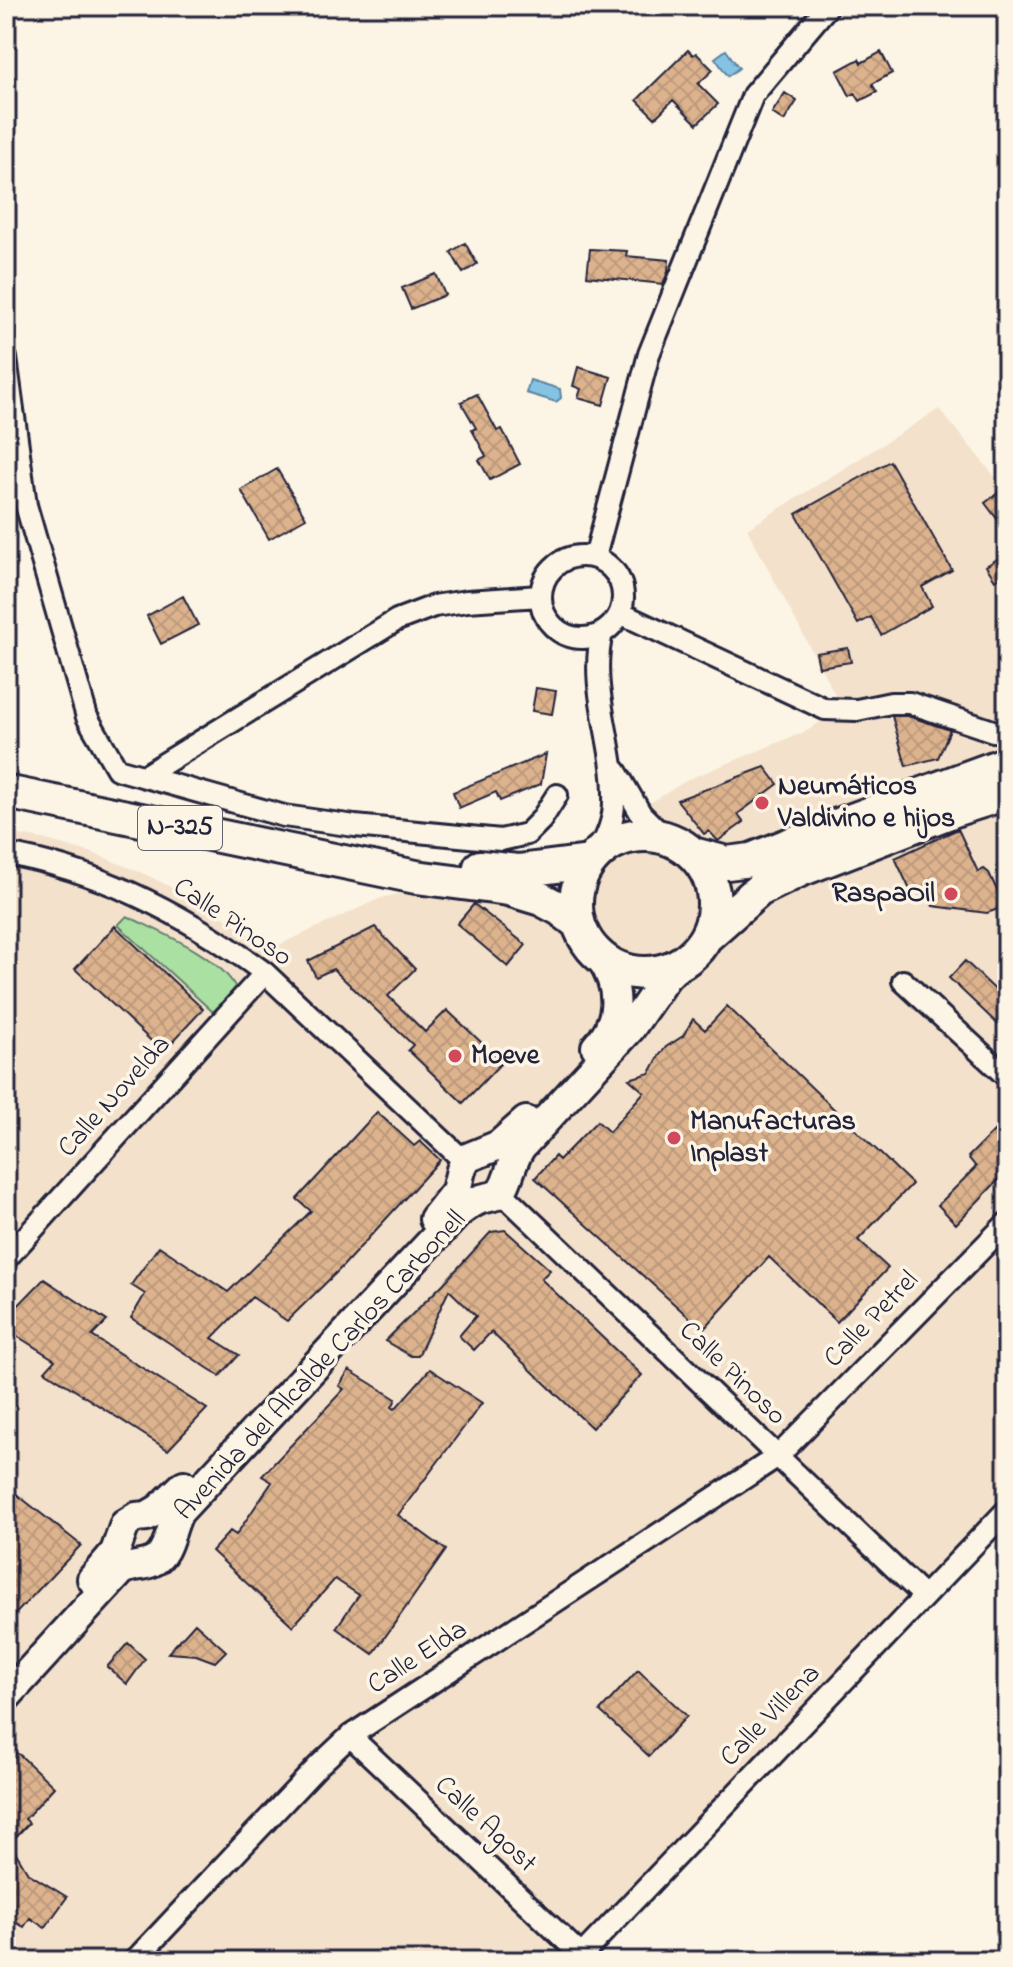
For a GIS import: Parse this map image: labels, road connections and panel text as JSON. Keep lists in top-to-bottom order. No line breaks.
{"streets":{"highway":["N-325"],"main road":["Avenida del Alcalde Carlos Carbonell"],"street":["Calle Pinoso","Calle Novelda","Calle Petrel","Calle Elda","Calle Villena","Calle Agost"]},"crossings":[["N-325","Avenida del Alcalde Carlos Carbonell"],["Calle Pinoso","Calle Novelda"],["Calle Pinoso","Calle Petrel"],["Calle Pinoso","Avenida del Alcalde Carlos Carbonell"],["Calle Pinoso","Calle Elda"],["Calle Pinoso","Calle Villena"],["Calle Petrel","Calle Elda"],["Calle Elda","Calle Agost"],["Calle Villena","Calle Agost"]],"places":["Neumáticos Valdivino e hijos","RaspaOil","Moeve","Manufacturas Inplast"]}
